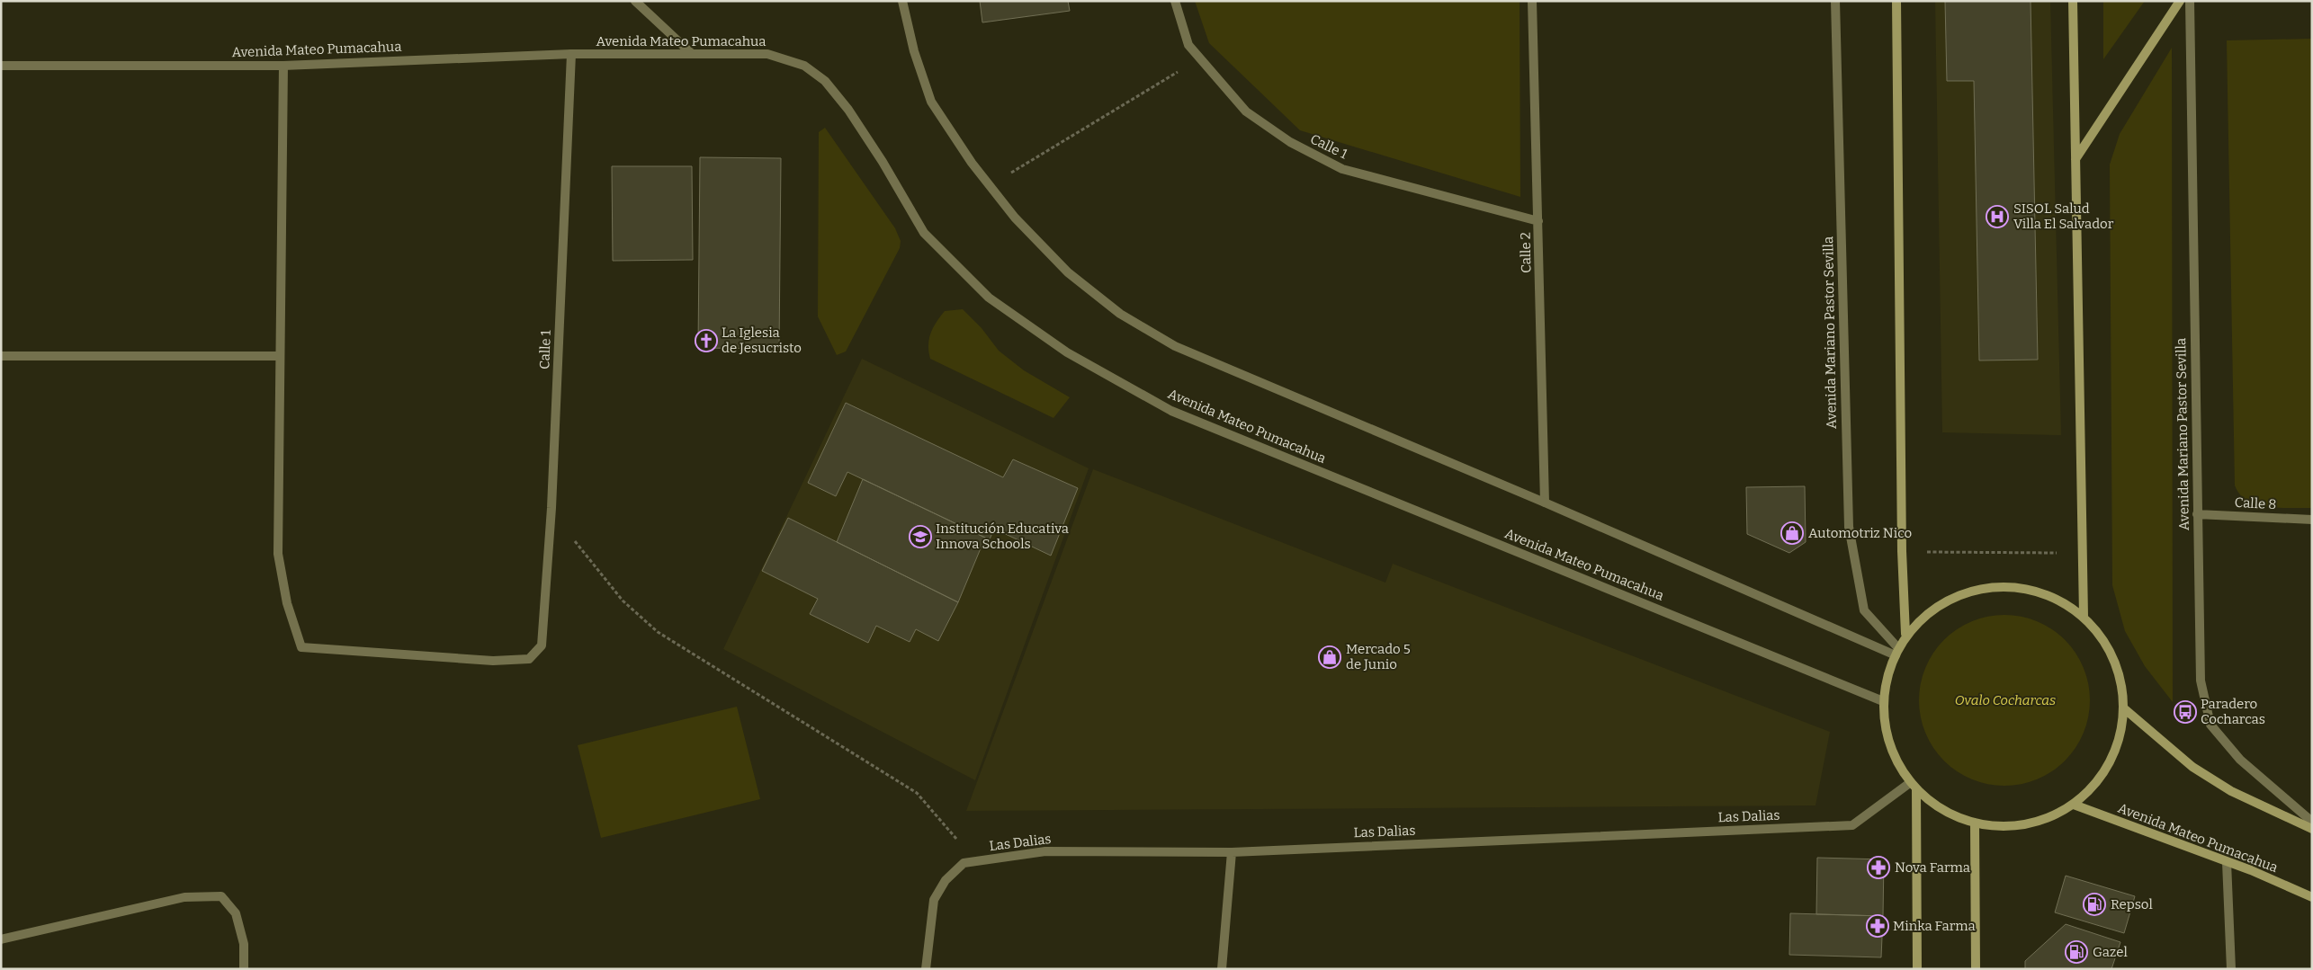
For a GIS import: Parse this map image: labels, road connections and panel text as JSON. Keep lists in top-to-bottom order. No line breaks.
{"streets":{"main road":["Avenida Mateo Pumacahua"],"street":["Calle 1","Calle 2","Avenida Mariano Pastor Sevilla","Calle 8","Las Dalias"]},"crossings":[["Avenida Mateo Pumacahua","Calle 1"],["Calle 1","Calle 2"],["Avenida Mariano Pastor Sevilla","Calle 8"]],"parks":["Ovalo Cocharcas"],"places":{"hospital":["SISOL Salud Villa El Salvador"],"church":["La Iglesia de Jesucristo"],"shop":["Automotriz Nico","Mercado 5 de Junio"],"school or university":["Institución Educativa Innova Schools"],"bus stop":["Paradero Cocharcas"],"pharmacy":["Nova Farma","Minka Farma"],"fuel station":["Repsol","Gazel"]}}
